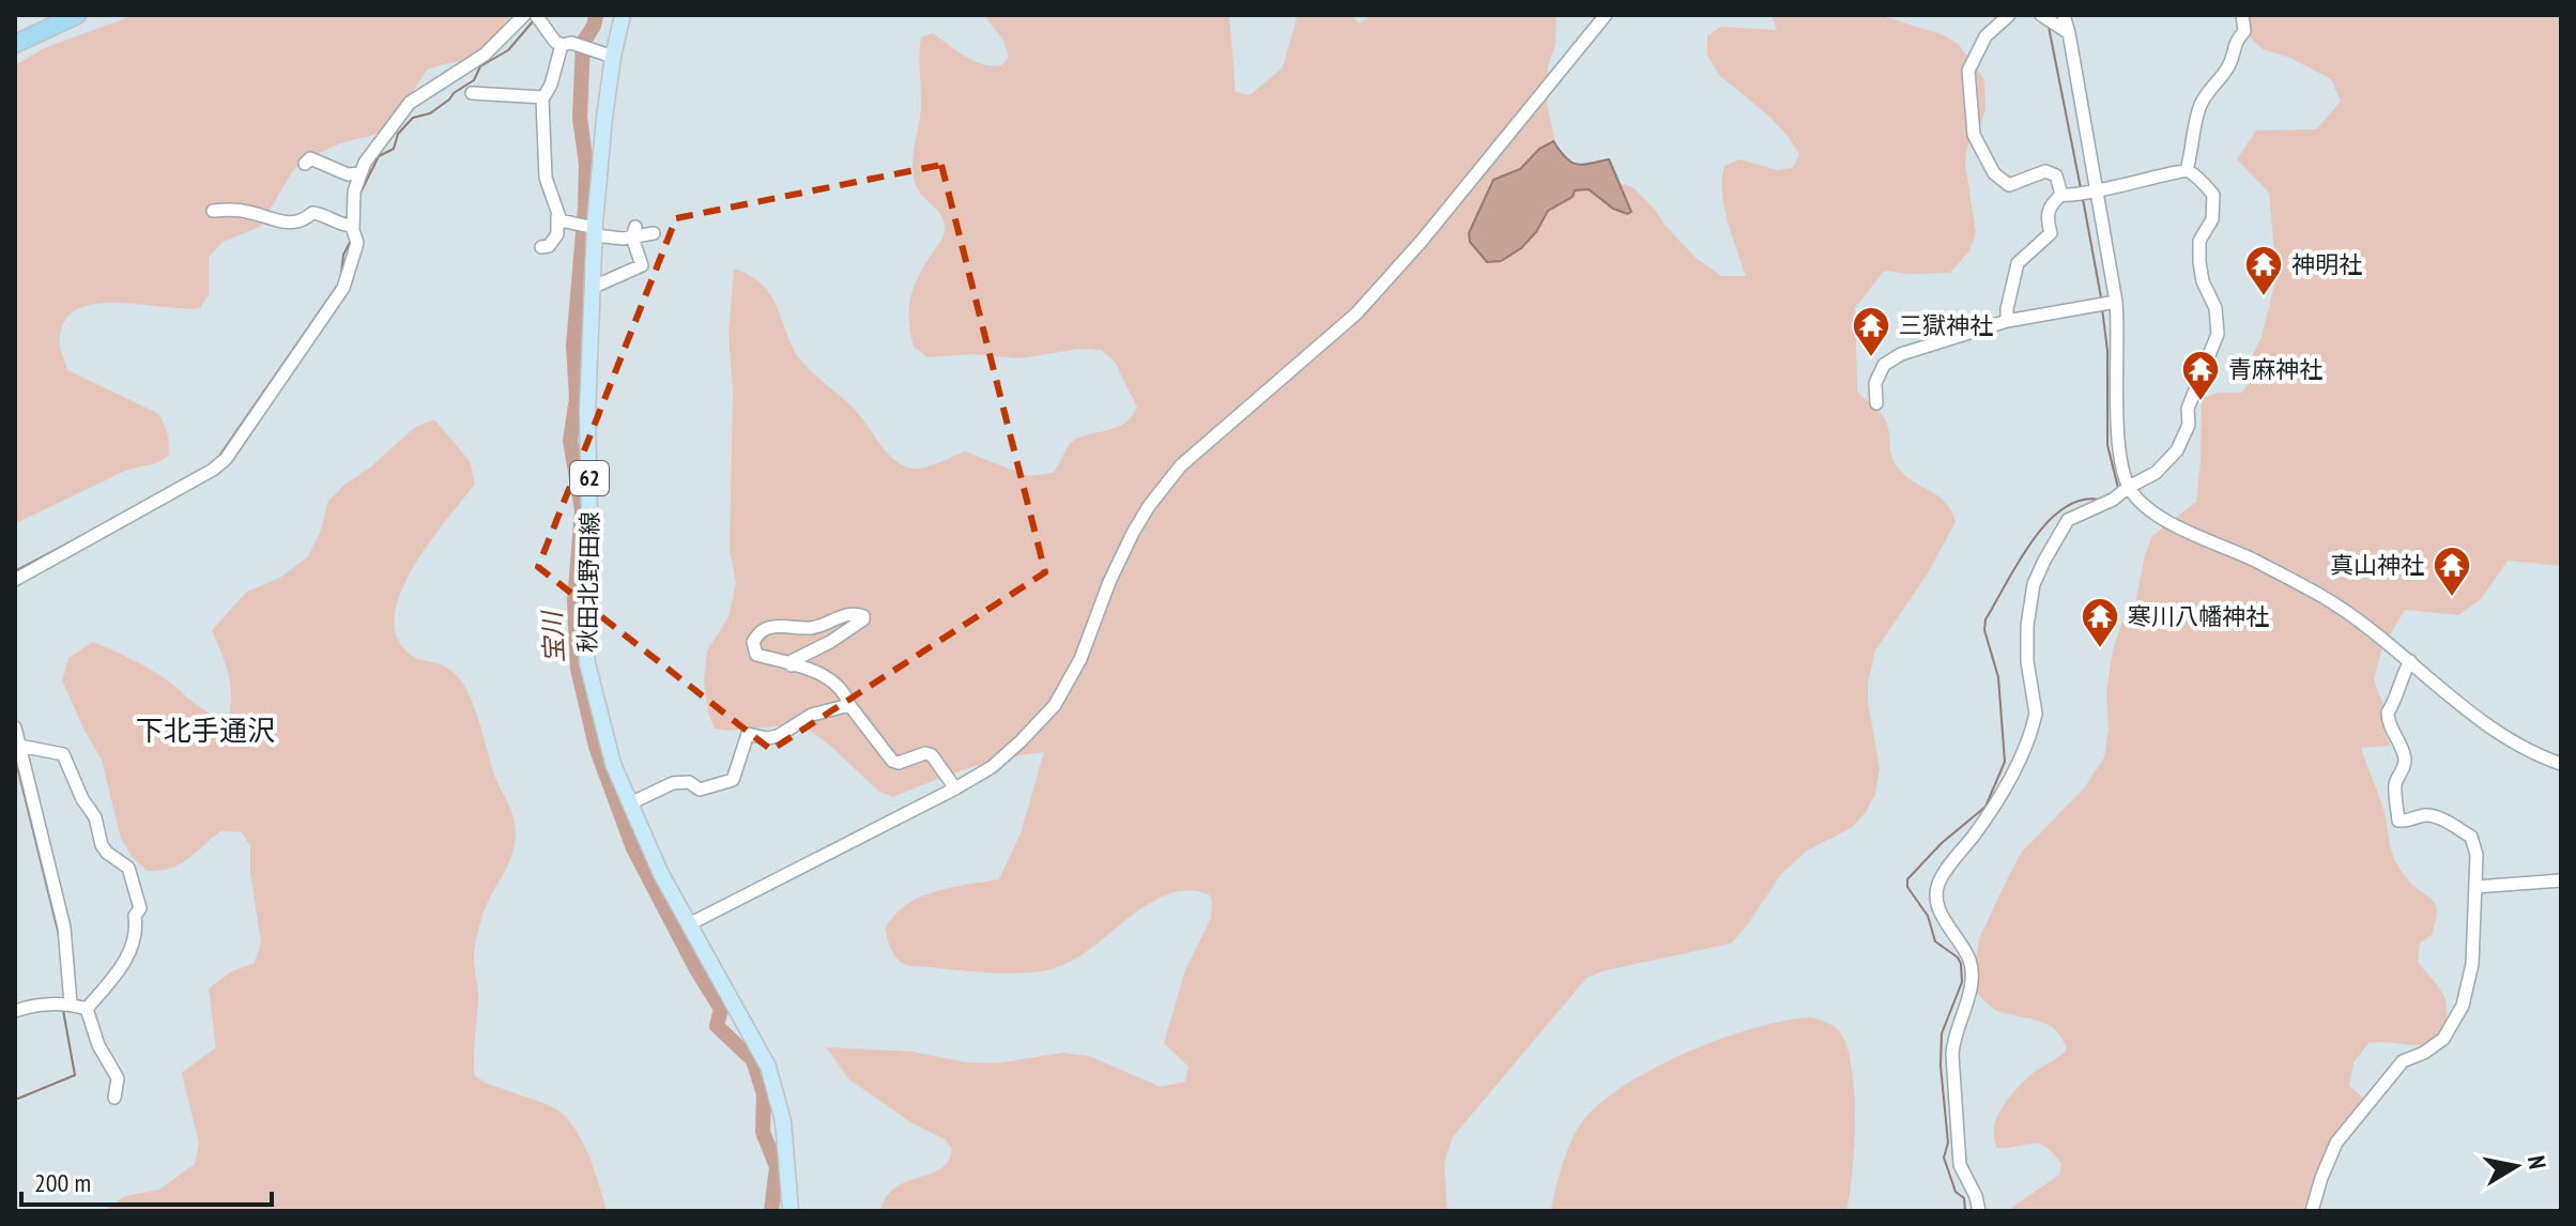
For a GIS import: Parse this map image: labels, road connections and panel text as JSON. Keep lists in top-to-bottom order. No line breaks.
{"streets":{"main road":["62","秋田北野田線"]},"districts":["下北手通沢"],"water":["宝川"],"places":{"temple":["神明社","三獄神社","青麻神社","真山神社","寒川八幡神社"]},"scale_bar":"200 m","north":"right"}
